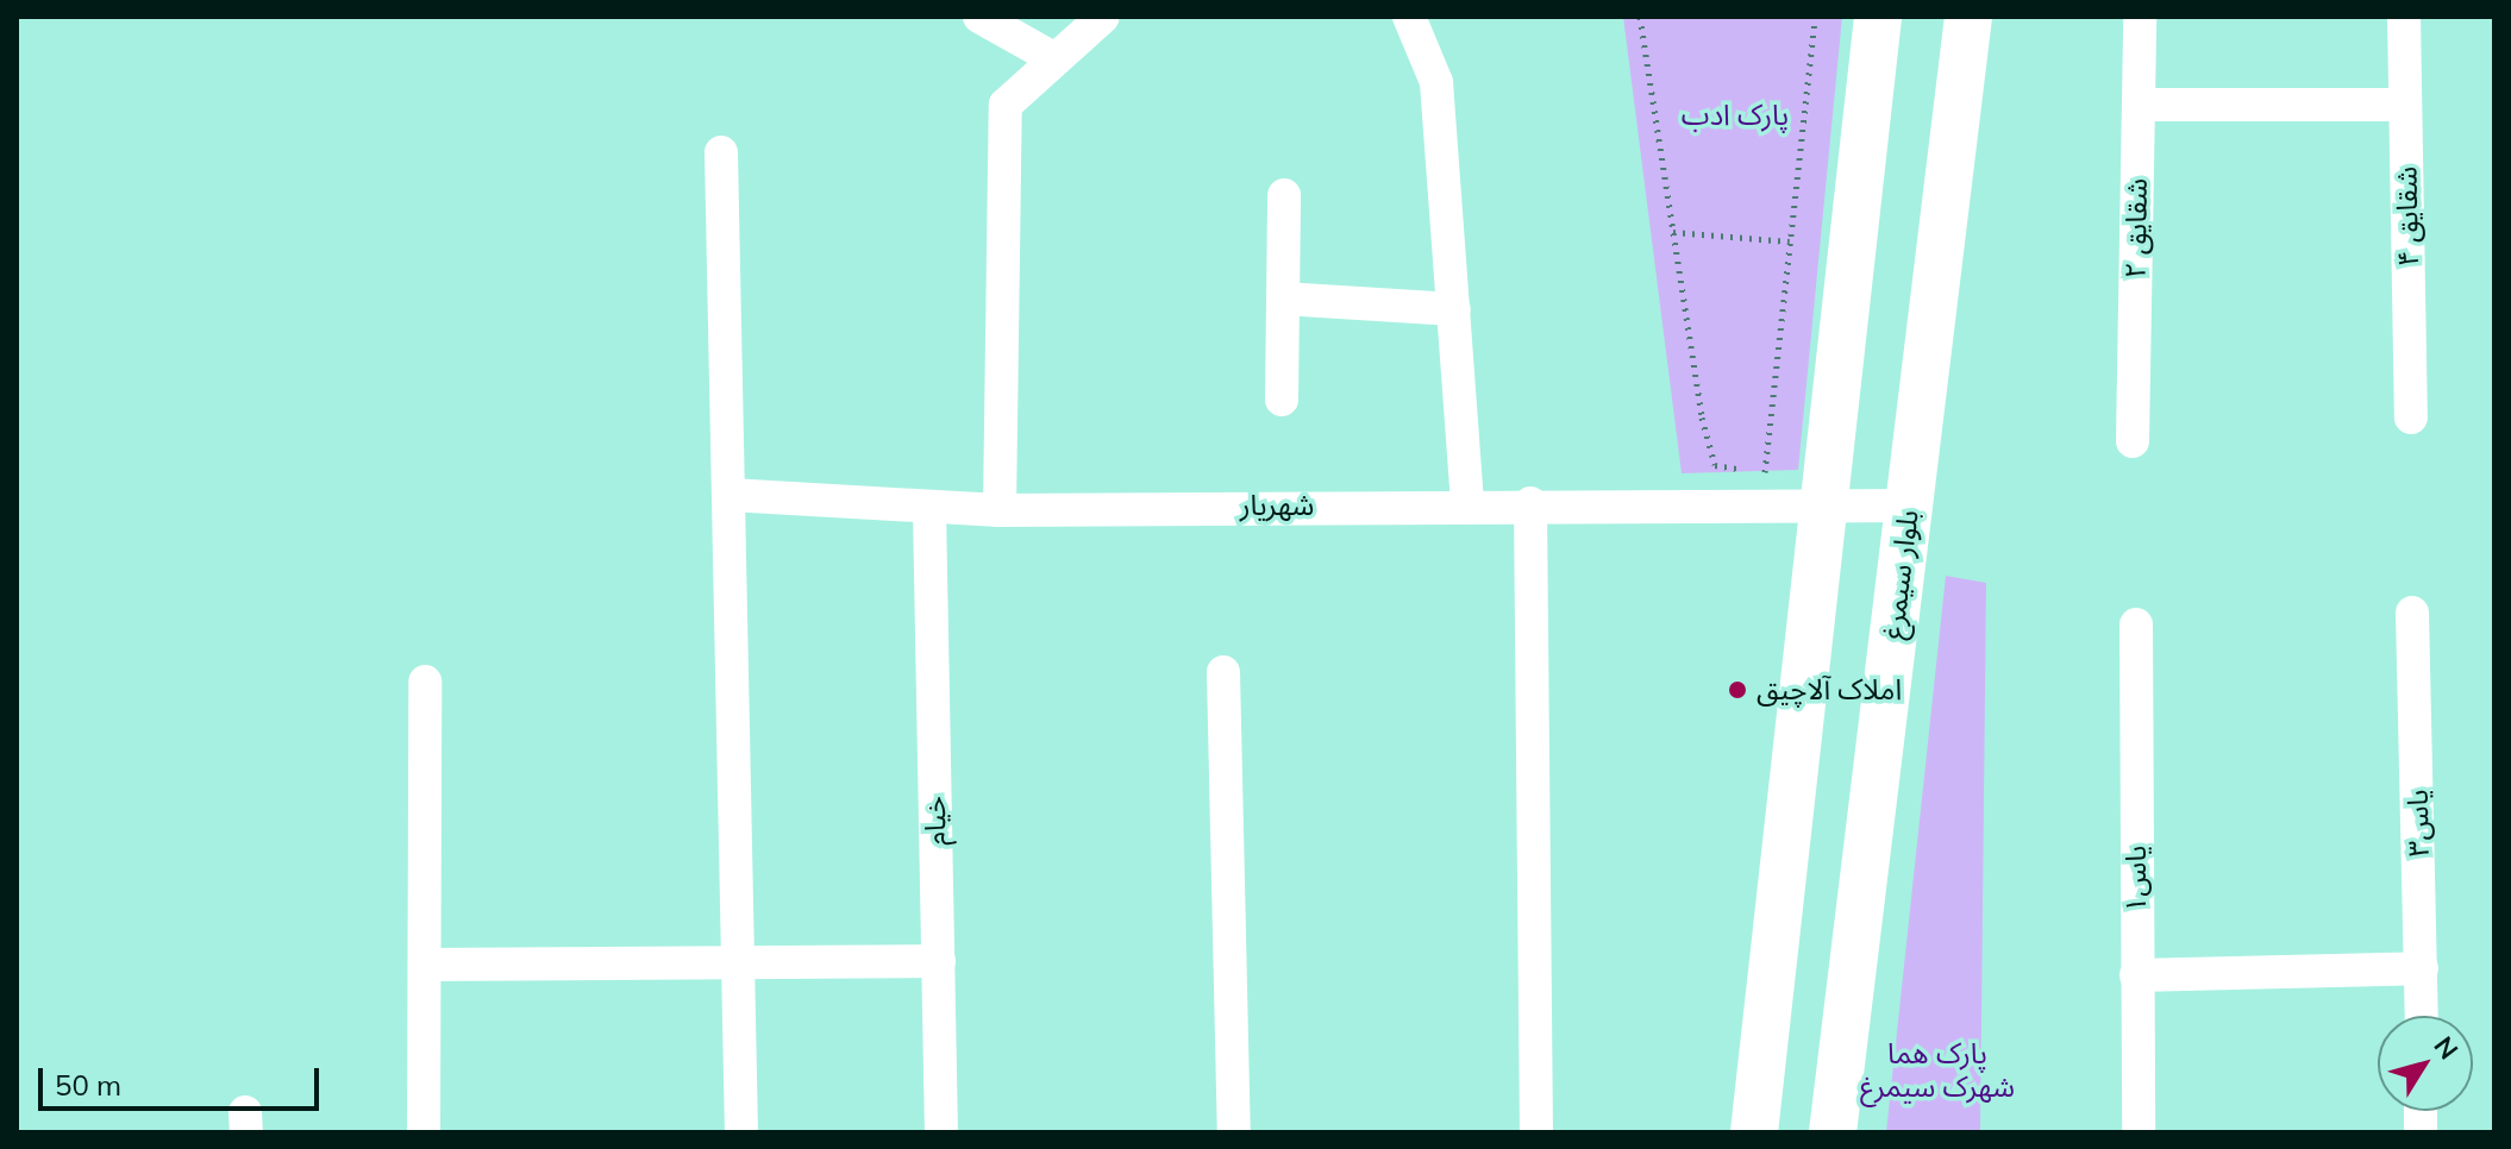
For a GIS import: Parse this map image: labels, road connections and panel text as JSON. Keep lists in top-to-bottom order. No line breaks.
{"streets":{"main road":["بلوار سیمرغ"],"street":["شقایق ۴","شقایق ۲","شهریار","خیام","یاس۳","یاس۱"]},"crossings":[["شهریار","بلوار سیمرغ"],["شهریار","خیام"]],"parks":["پارک ادب","پارک هما شهرک سیمرغ"],"places":["املاک آلاچیق"],"scale_bar":"50 m","north":"top right"}
